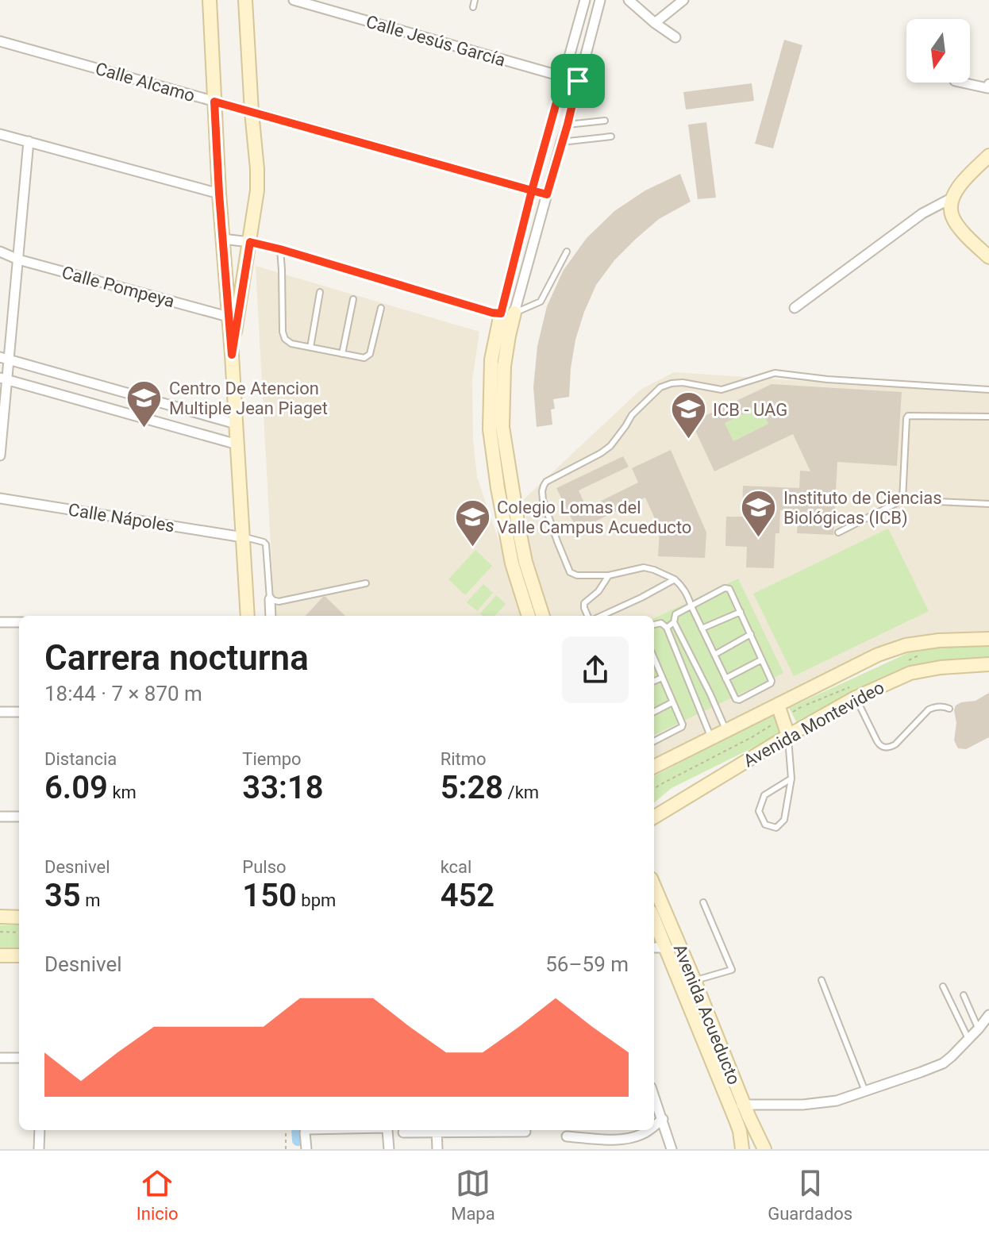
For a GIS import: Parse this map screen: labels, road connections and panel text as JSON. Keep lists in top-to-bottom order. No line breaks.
{"streets":{"street":["Calle Jesús García","Calle Alcamo","Calle Pompeya","Calle Nápoles","Avenida Montevideo","Avenida Acueducto"]},"places":{"school or university":["Centro De Atencion Multiple Jean Piaget","ICB - UAG","Instituto de Ciencias Biológicas (ICB)","Colegio Lomas del Valle Campus Acueducto"]},"north":"bottom","page":{"heading":["Carrera nocturna","18:44 · 7 × 870 m"],"stats":[["Distancia","6.09 km"],["Tiempo","33:18"],["Ritmo","5:28 /km"],["Desnivel","35 m"],["Pulso","150 bpm"],["kcal","452"]],"chart":["Desnivel","56–59 m"],"tabs":["Inicio","Mapa","Guardados"]}}
